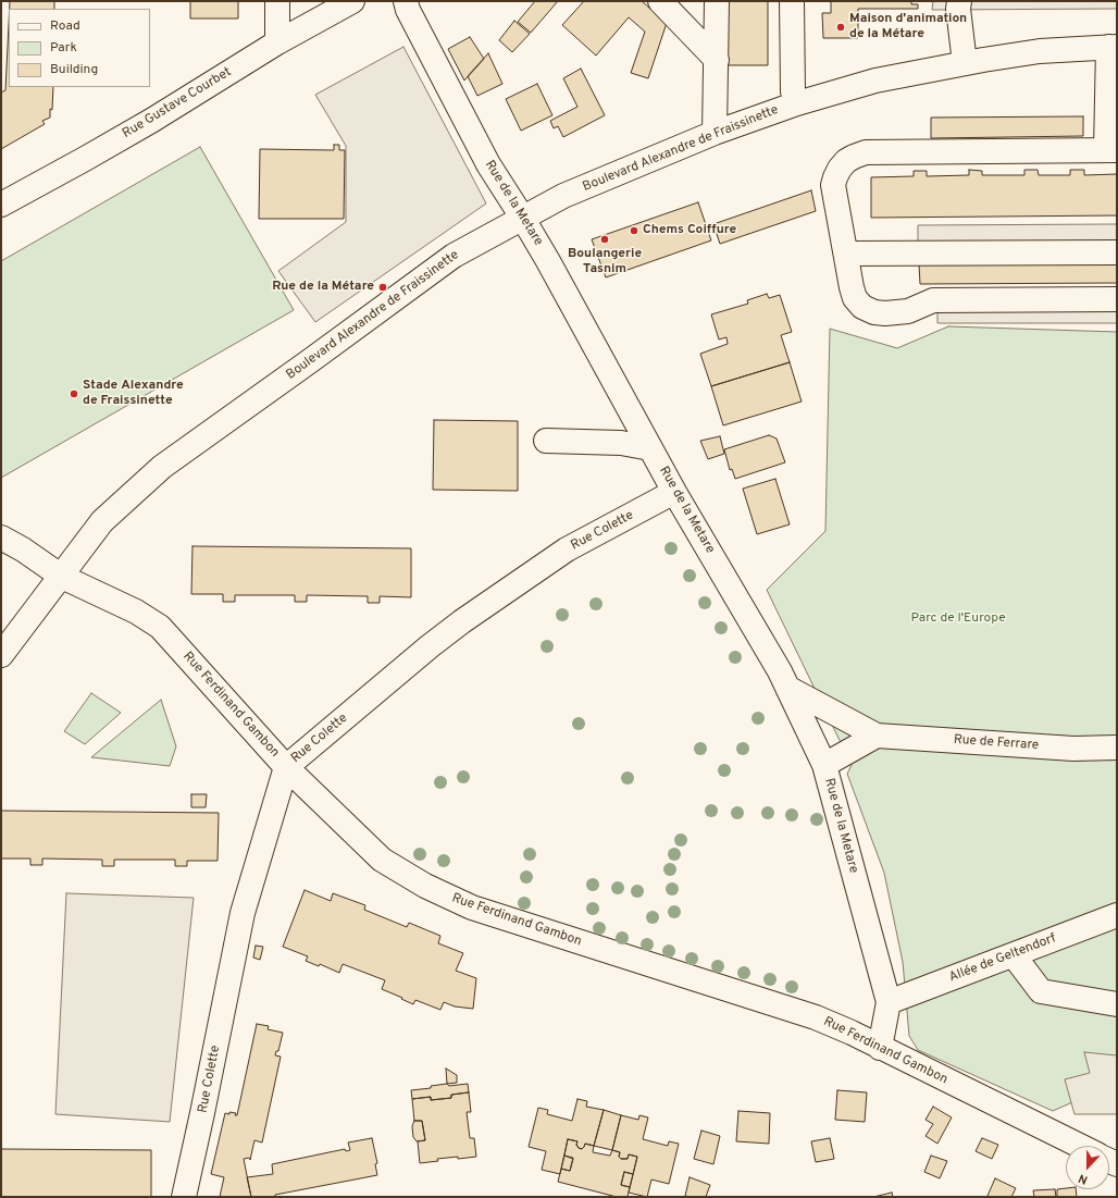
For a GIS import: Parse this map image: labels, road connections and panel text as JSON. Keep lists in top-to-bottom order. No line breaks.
{"streets":{"street":["Rue Gustave Courbet","Boulevard Alexandre de Fraissinette","Rue de la Metare","Rue Colette","Rue Ferdinand Gambon","Rue de Ferrare","Allée de Geltendorf"]},"crossings":[["Boulevard Alexandre de Fraissinette","Rue de la Metare"],["Boulevard Alexandre de Fraissinette","Rue Ferdinand Gambon"],["Rue de la Metare","Rue Colette"],["Rue de la Metare","Rue Ferdinand Gambon"],["Rue de la Metare","Rue de Ferrare"],["Rue de la Metare","Allée de Geltendorf"],["Rue Colette","Rue Ferdinand Gambon"]],"parks":["Parc de l'Europe"],"places":["Maison d'animation de la Métare","Chems Coiffure","Boulangerie Tasnim","Rue de la Métare","Stade Alexandre de Fraissinette"],"legend":["Road","Park","Building"],"north":"bottom"}
